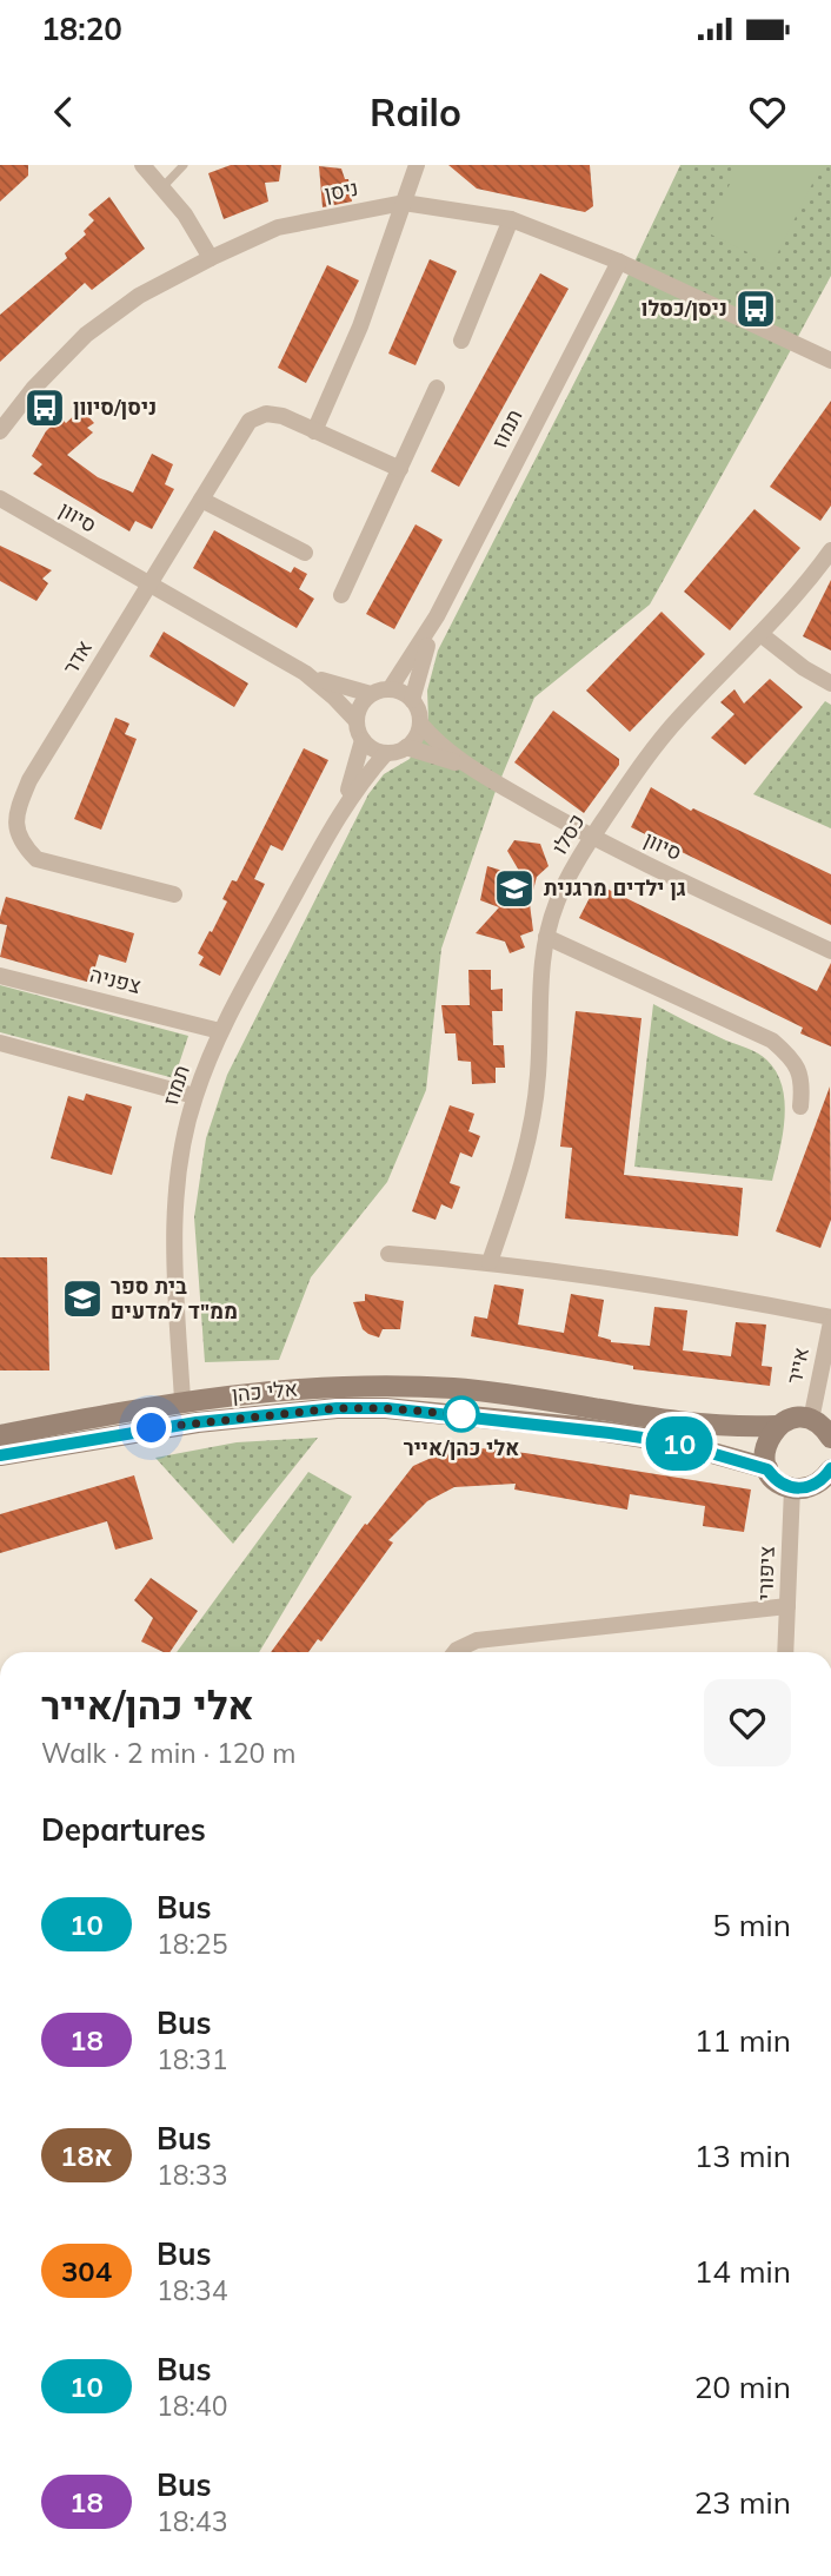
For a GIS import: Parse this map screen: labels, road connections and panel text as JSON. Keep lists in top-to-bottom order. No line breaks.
{"streets":{"street":["ניסן","תמוז","סיוון","אדר","כסלו","צפניה","אייר","אלי כהן","ציפורי"]},"crossings":[["ניסן","תמוז"],["תמוז","סיוון"],["תמוז","צפניה"],["תמוז","אלי כהן"],["סיוון","אדר"],["סיוון","כסלו"],["אייר","אלי כהן"]],"places":{"bus stop":["ניסן/כסלו","ניסן/סיוון"],"school or university":["גן ילדים מרגנית","בית ספר ממ\"ד למדעים"],"other":["אלי כהן/אייר"]},"lines":["bus line 10"],"page":{"status":"18:20","header":"Railo","on_map":"10","heading":[["אלי כהן/אייר","Walk · 2 min · 120 m"],"Departures"],"list":[{"mark":"10","name":"Bus","note":"18:25","value":"5 min"},{"mark":"18","name":"Bus","note":"18:31","value":"11 min"},{"mark":"18א","name":"Bus","note":"18:33","value":"13 min"},{"mark":"304","name":"Bus","note":"18:34","value":"14 min"},{"mark":"10","name":"Bus","note":"18:40","value":"20 min"},{"mark":"18","name":"Bus","note":"18:43","value":"23 min"}]}}
